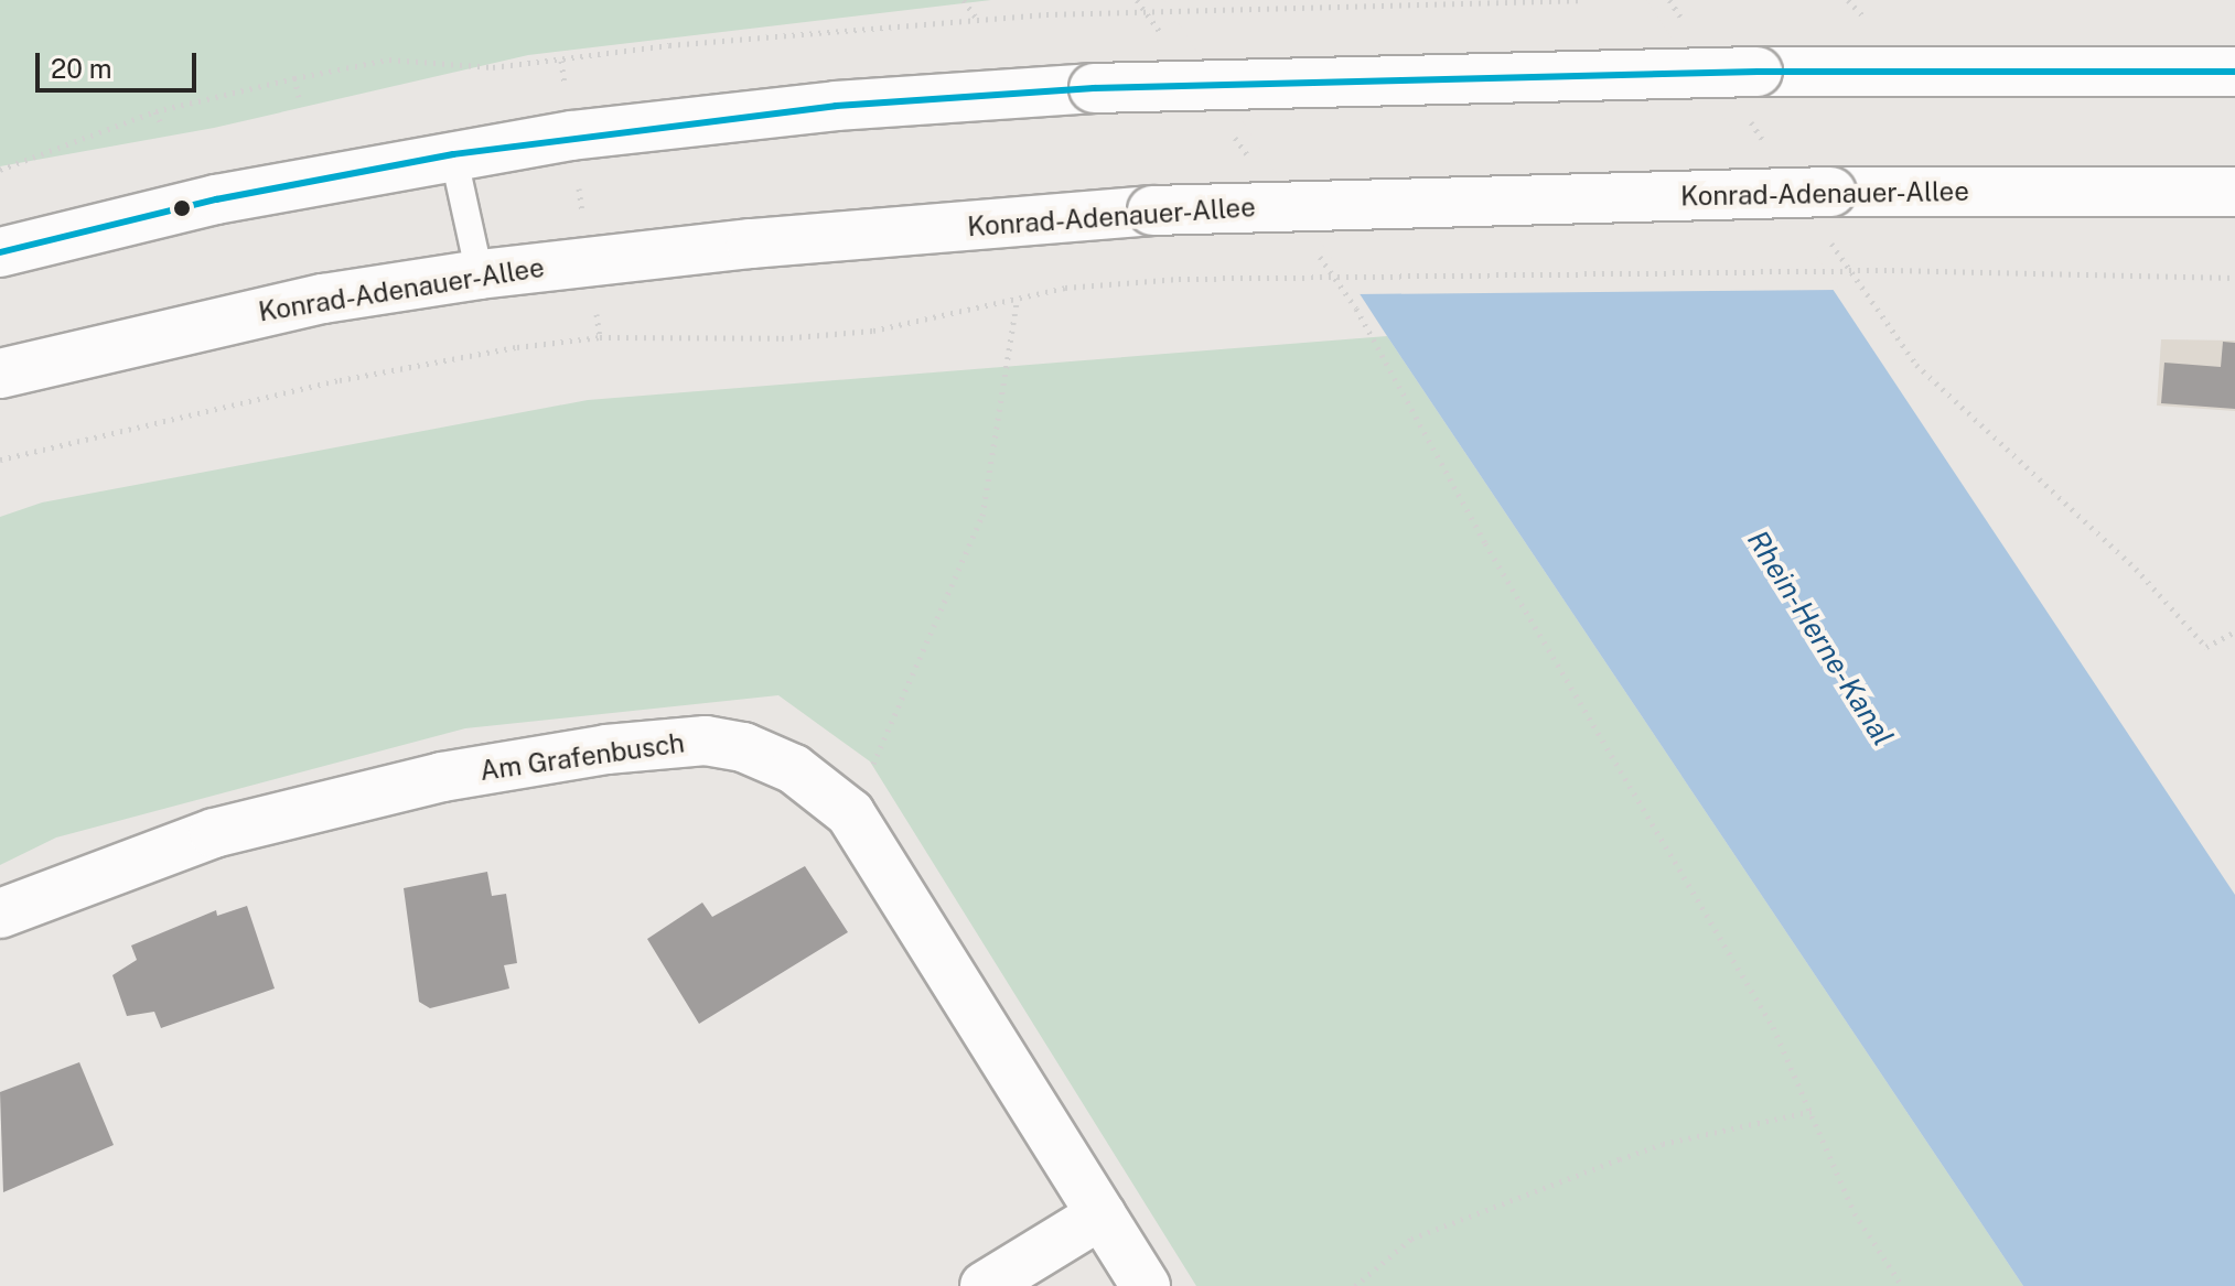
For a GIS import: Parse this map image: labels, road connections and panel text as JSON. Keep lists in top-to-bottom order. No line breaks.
{"streets":{"main road":["Konrad-Adenauer-Allee","Am Grafenbusch"]},"water":["Rhein-Herne-Kanal"],"scale_bar":"20 m"}
